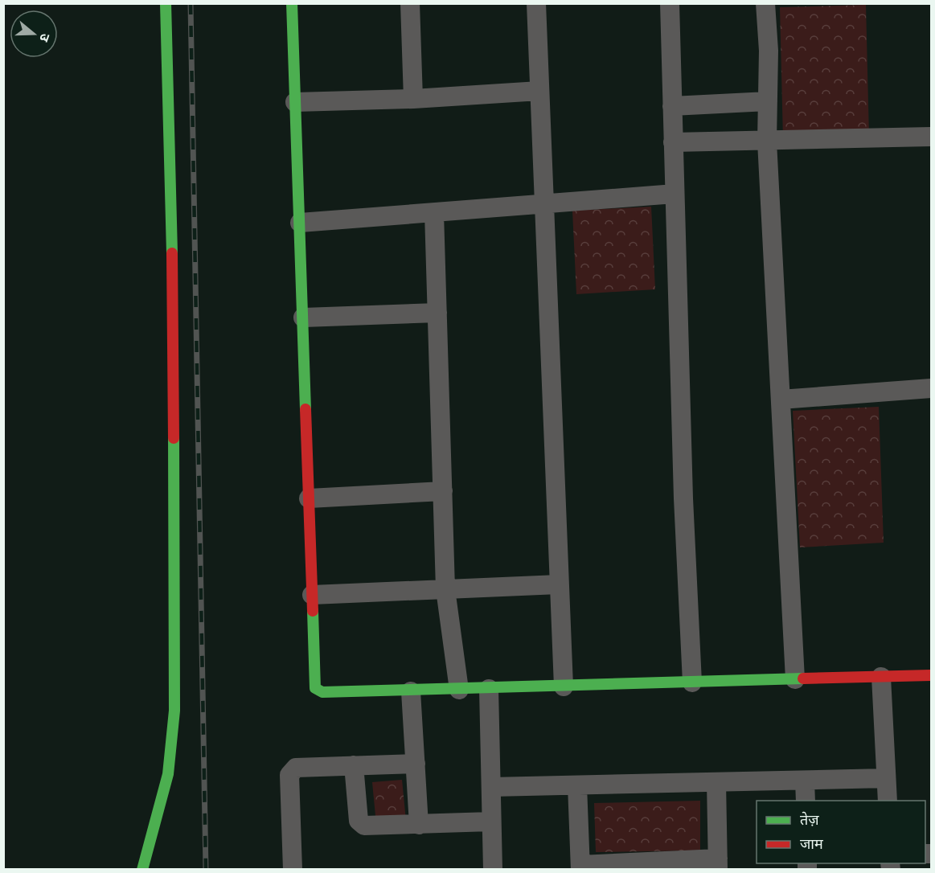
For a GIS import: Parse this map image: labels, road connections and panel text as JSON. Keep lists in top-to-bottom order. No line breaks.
{"legend":["तेज़","जाम"],"north":"right"}
